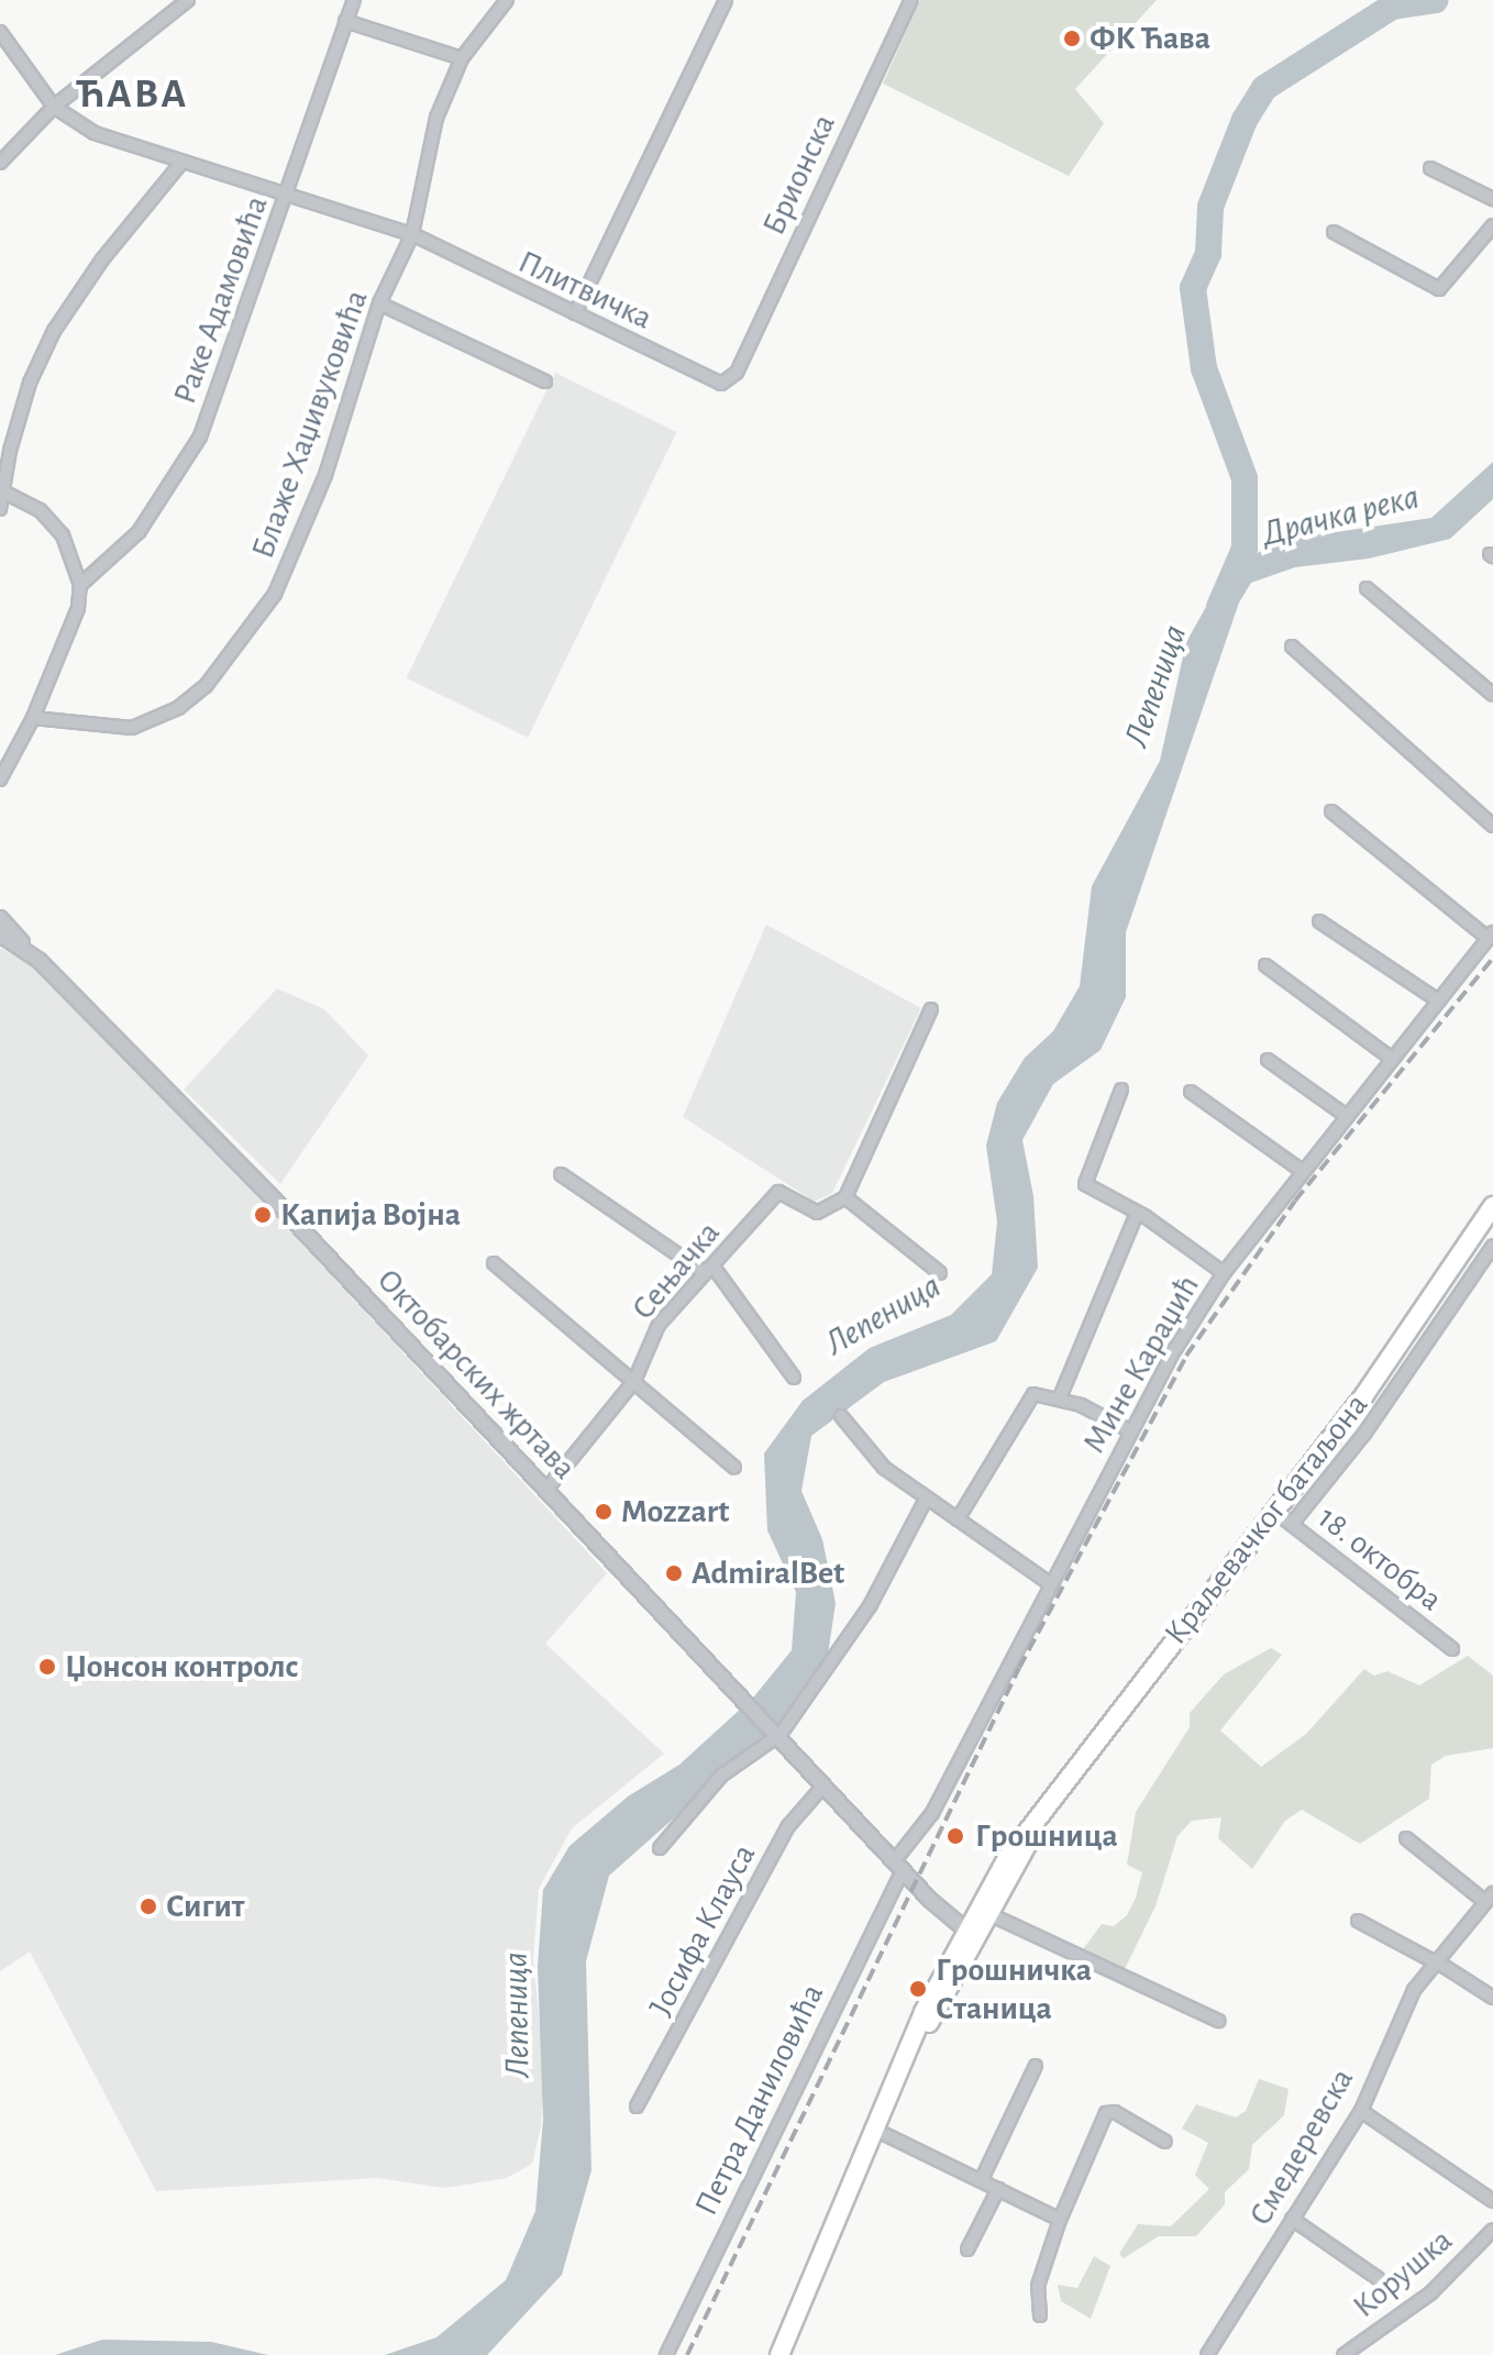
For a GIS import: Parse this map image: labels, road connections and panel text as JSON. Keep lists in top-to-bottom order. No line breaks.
{"streets":{"main road":["Краљевачког батаљона"],"street":["Брионска","Плитвичка","Раке Адамовића","Блаже Хаџивуковића","Сењачка","Мине Караџић","Октобарских жртава","18. октобра","Јосифа Клауса","Петра Даниловића","Смедеревска","Корушка"]},"crossings":[["Брионска","Плитвичка"],["Плитвичка","Раке Адамовића"],["Плитвичка","Блаже Хаџивуковића"],["Сењачка","Октобарских жртава"],["Мине Караџић","Октобарских жртава"],["Мине Караџић","Петра Даниловића"],["Октобарских жртава","Краљевачког батаљона"],["Октобарских жртава","Јосифа Клауса"],["Октобарских жртава","Петра Даниловића"],["Краљевачког батаљона","18. октобра"]],"districts":["ЋАВА"],"water":["Драчка река","Лепеница"],"places":["ФК Ћава","Капија Војна","Mozzart","AdmiralBet","Џонсон контролс","Грошница","Сигит","Грошничка Станица"]}
